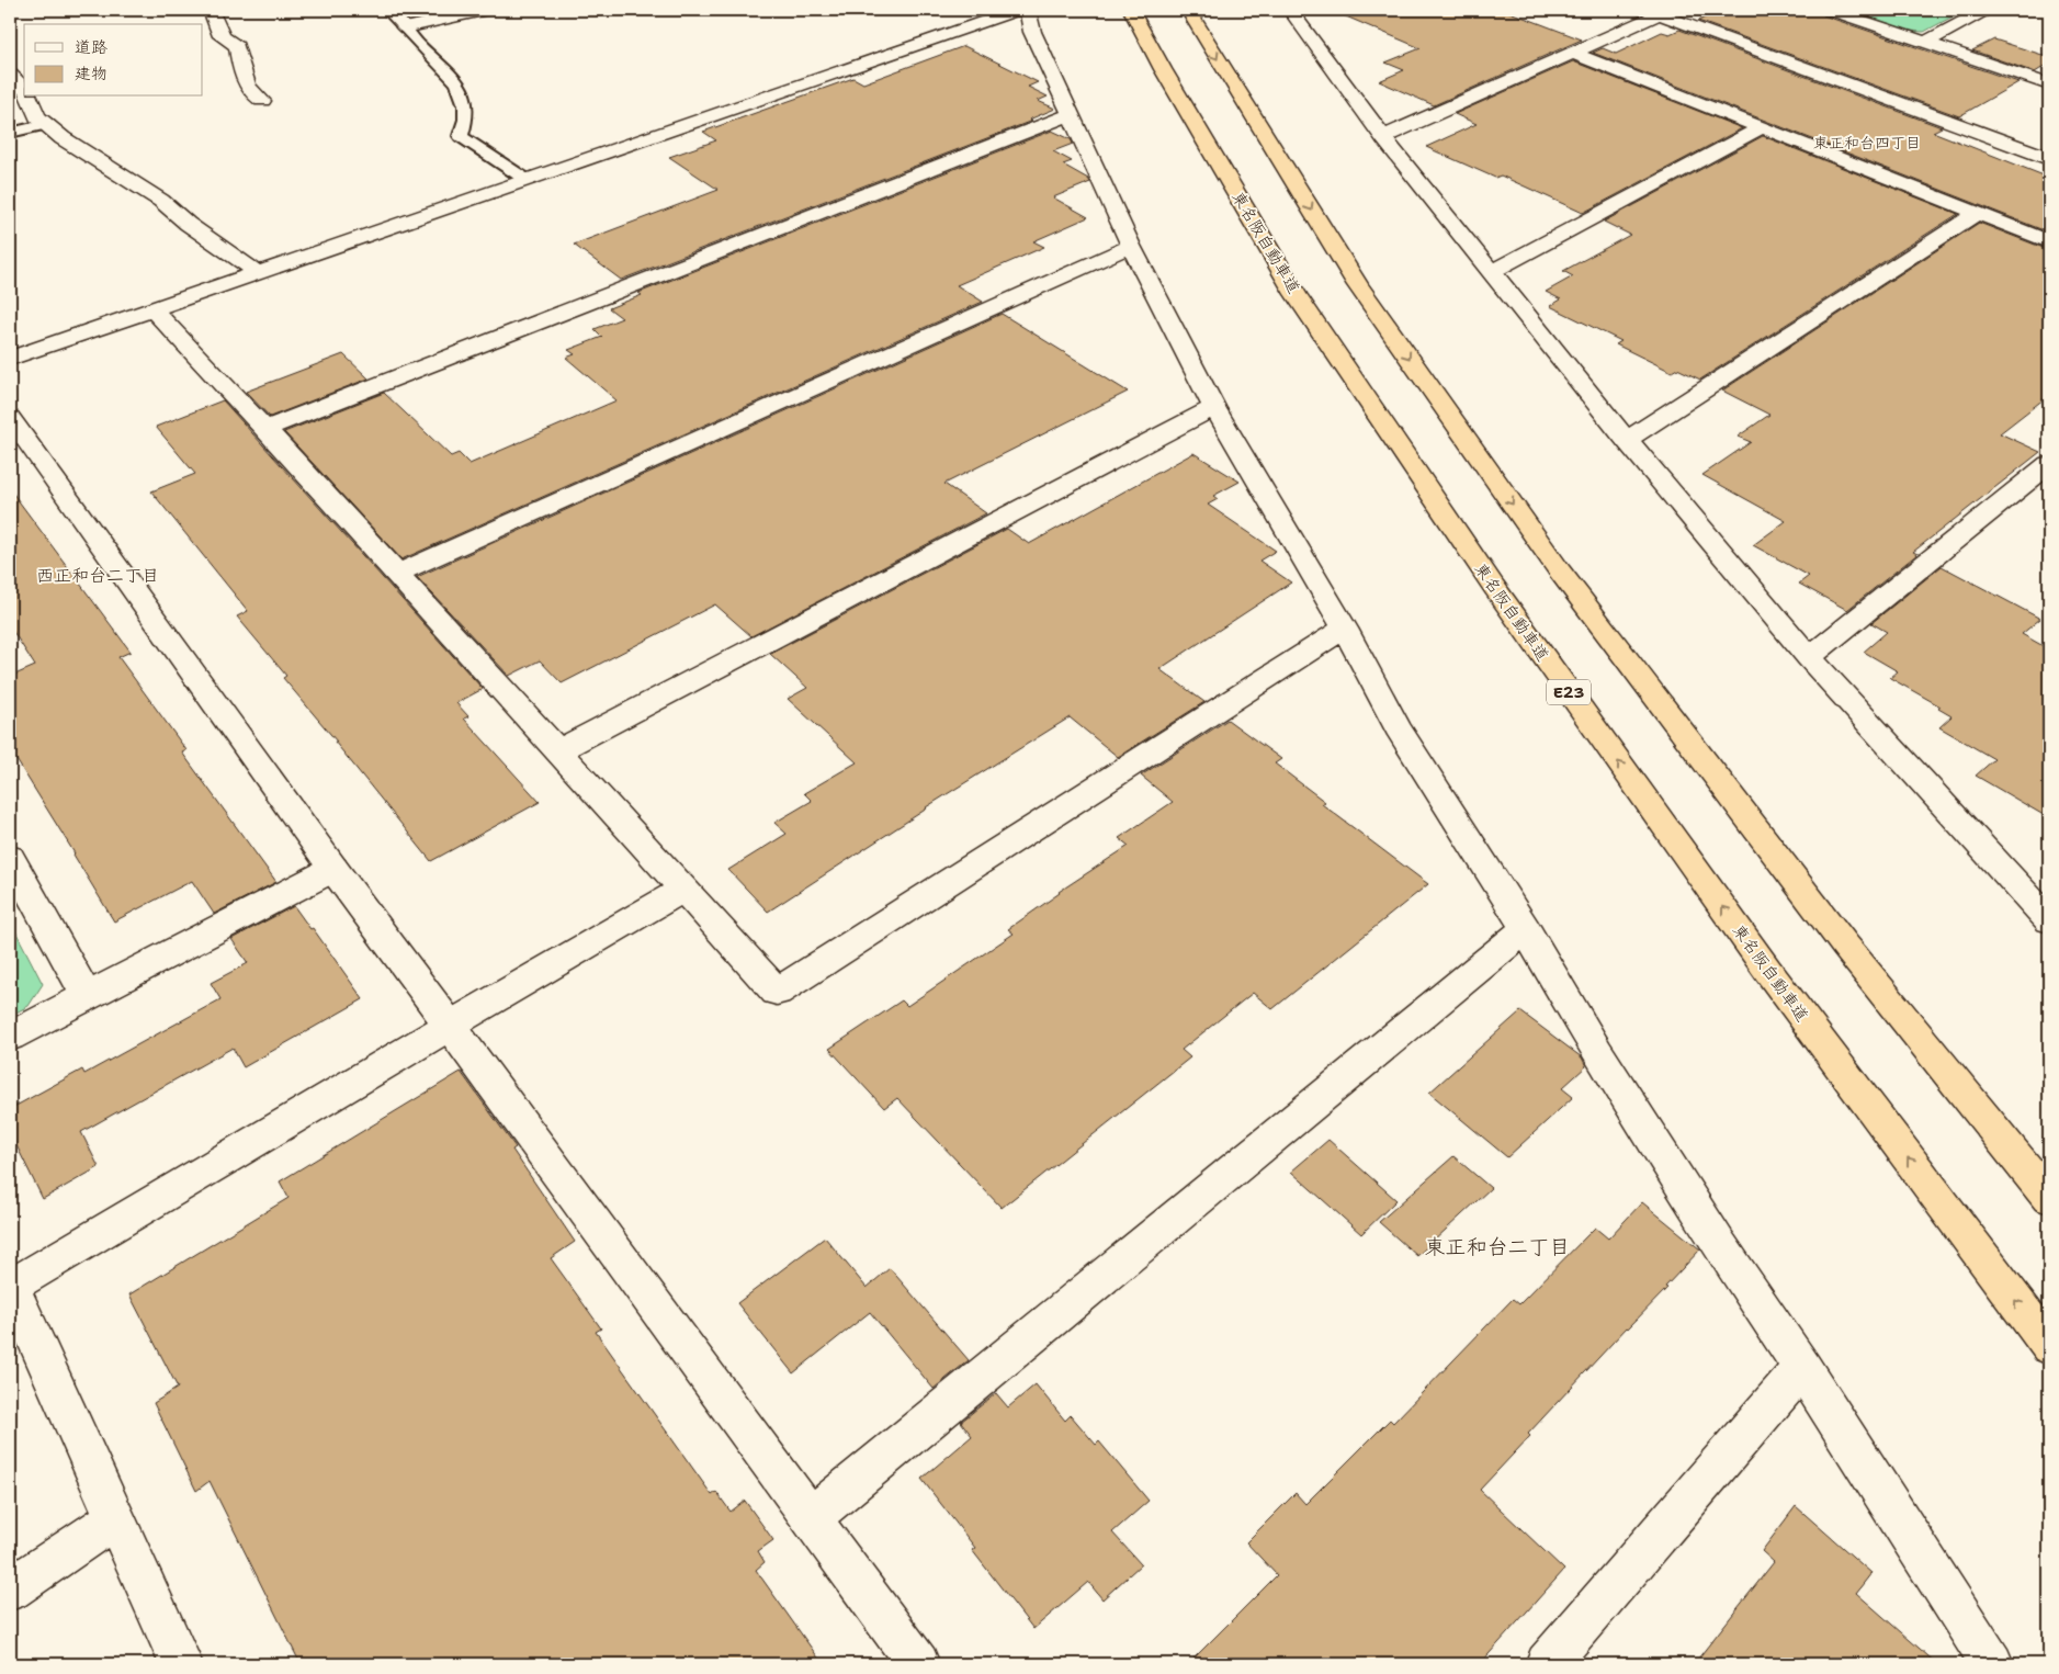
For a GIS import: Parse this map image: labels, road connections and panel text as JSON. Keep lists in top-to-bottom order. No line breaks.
{"streets":{"highway":["東名阪自動車道","E23"]},"districts":["東正和台四丁目","西正和台二丁目","東正和台二丁目"],"legend":["道路","建物"]}
